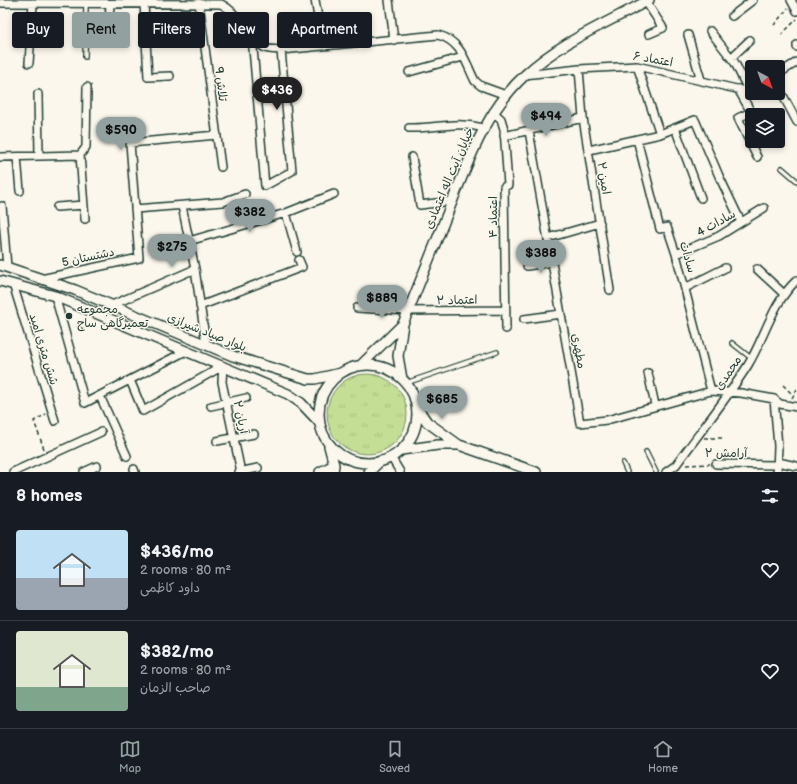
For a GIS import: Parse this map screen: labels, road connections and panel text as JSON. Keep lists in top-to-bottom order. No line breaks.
{"streets":{"main road":["خیابان آیت اله اعتمادی","بلوار صیاد شیرازی"],"street":["اعتماد ۶","تلاش 9","امین ۲","اعتماد ۴","سادات 4","دشتستان 5","سادات","اعتماد ۲","شش متری امید","مطهری","محمدی","آریان ۲","آرامش ۲"]},"crossings":[["اعتماد ۶","خیابان آیت اله اعتمادی"],["اعتماد ۶","امین ۲"],["خیابان آیت اله اعتمادی","اعتماد ۴"],["خیابان آیت اله اعتمادی","اعتماد ۲"],["اعتماد ۴","اعتماد ۲"],["سادات 4","سادات"],["دشتستان 5","بلوار صیاد شیرازی"],["سادات","مطهری"],["مطهری","محمدی"],["محمدی","آرامش ۲"]],"places":["مجموعه تعمیرگاهی ساچ"],"north":"bottom right","page":{"chip":["Buy","Rent","Filters","New","Apartment"],"price":["$436","$494","$590","$382","$275","$388","$889","$685"],"heading":"8 homes","list":[{"name":"$436/mo","note":"2 rooms · 80 m² · داود کاظمی"},{"name":"$382/mo","note":"2 rooms · 80 m² · صاحب الزمان"}],"tabs":["Map","Saved","Home"]}}
